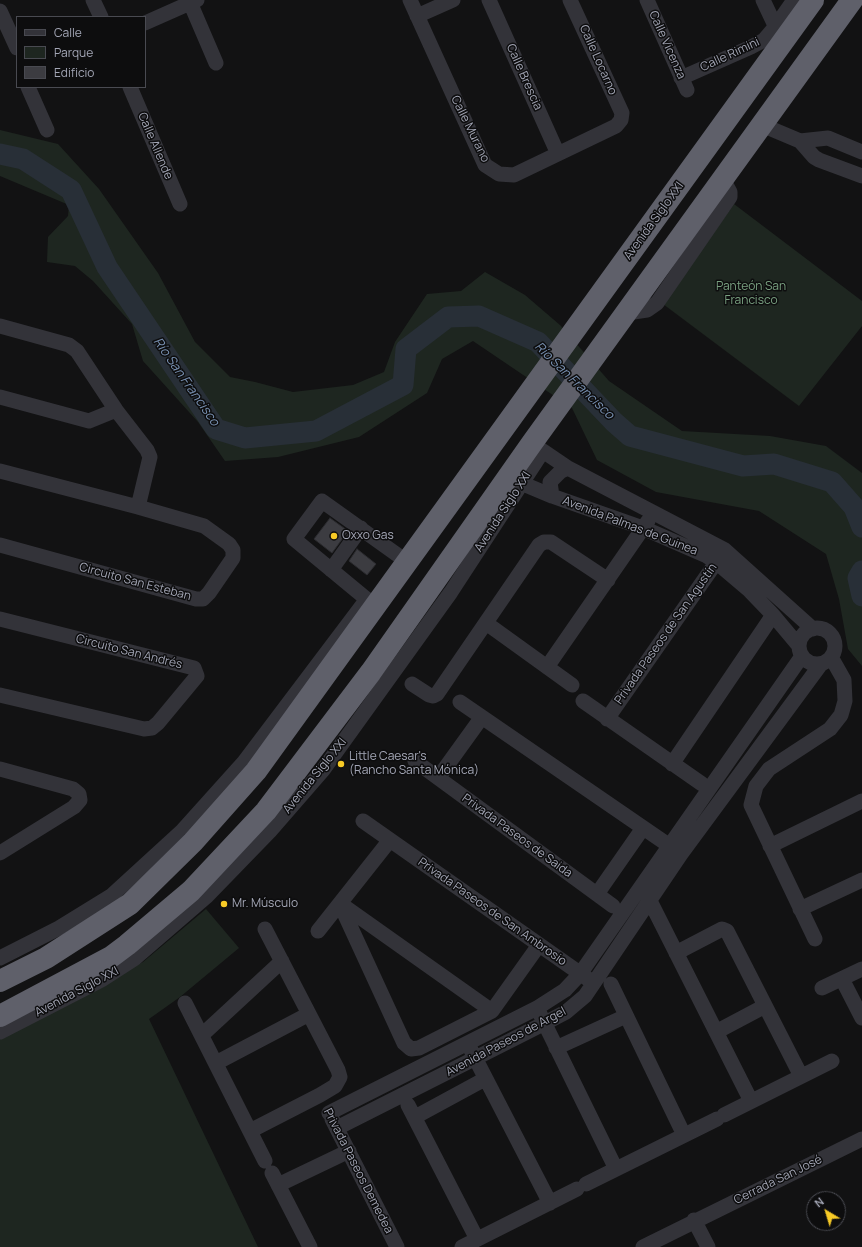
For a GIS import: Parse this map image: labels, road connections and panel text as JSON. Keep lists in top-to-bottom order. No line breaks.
{"streets":{"highway":["Avenida Siglo XXI"],"street":["Calle Vicenza","Calle Rimini","Calle Locarno","Calle Brescia","Calle Murano","Calle Allende","Avenida Palmas de Guinea","Circuito San Esteban","Privada Paseos de San Agustín","Circuito San Andrés","Privada Paseos de Saida","Privada Paseos de San Ambrosio","Avenida Paseos de Argel","Privada Paseos Demedea","Cerrada San José"]},"crossings":[["Calle Vicenza","Calle Rimini"],["Calle Rimini","Avenida Siglo XXI"],["Calle Locarno","Calle Murano"],["Calle Brescia","Calle Murano"],["Avenida Siglo XXI","Avenida Palmas de Guinea"],["Avenida Palmas de Guinea","Privada Paseos de San Agustín"],["Avenida Palmas de Guinea","Avenida Paseos de Argel"],["Privada Paseos de San Ambrosio","Avenida Paseos de Argel"],["Avenida Paseos de Argel","Privada Paseos Demedea"]],"water":["Río San Francisco"],"parks":["Panteón San Francisco"],"places":["Oxxo Gas","Little Caesar's (Rancho Santa Mónica)","Mr. Músculo"],"legend":["Calle","Parque","Edificio"],"north":"top left"}
